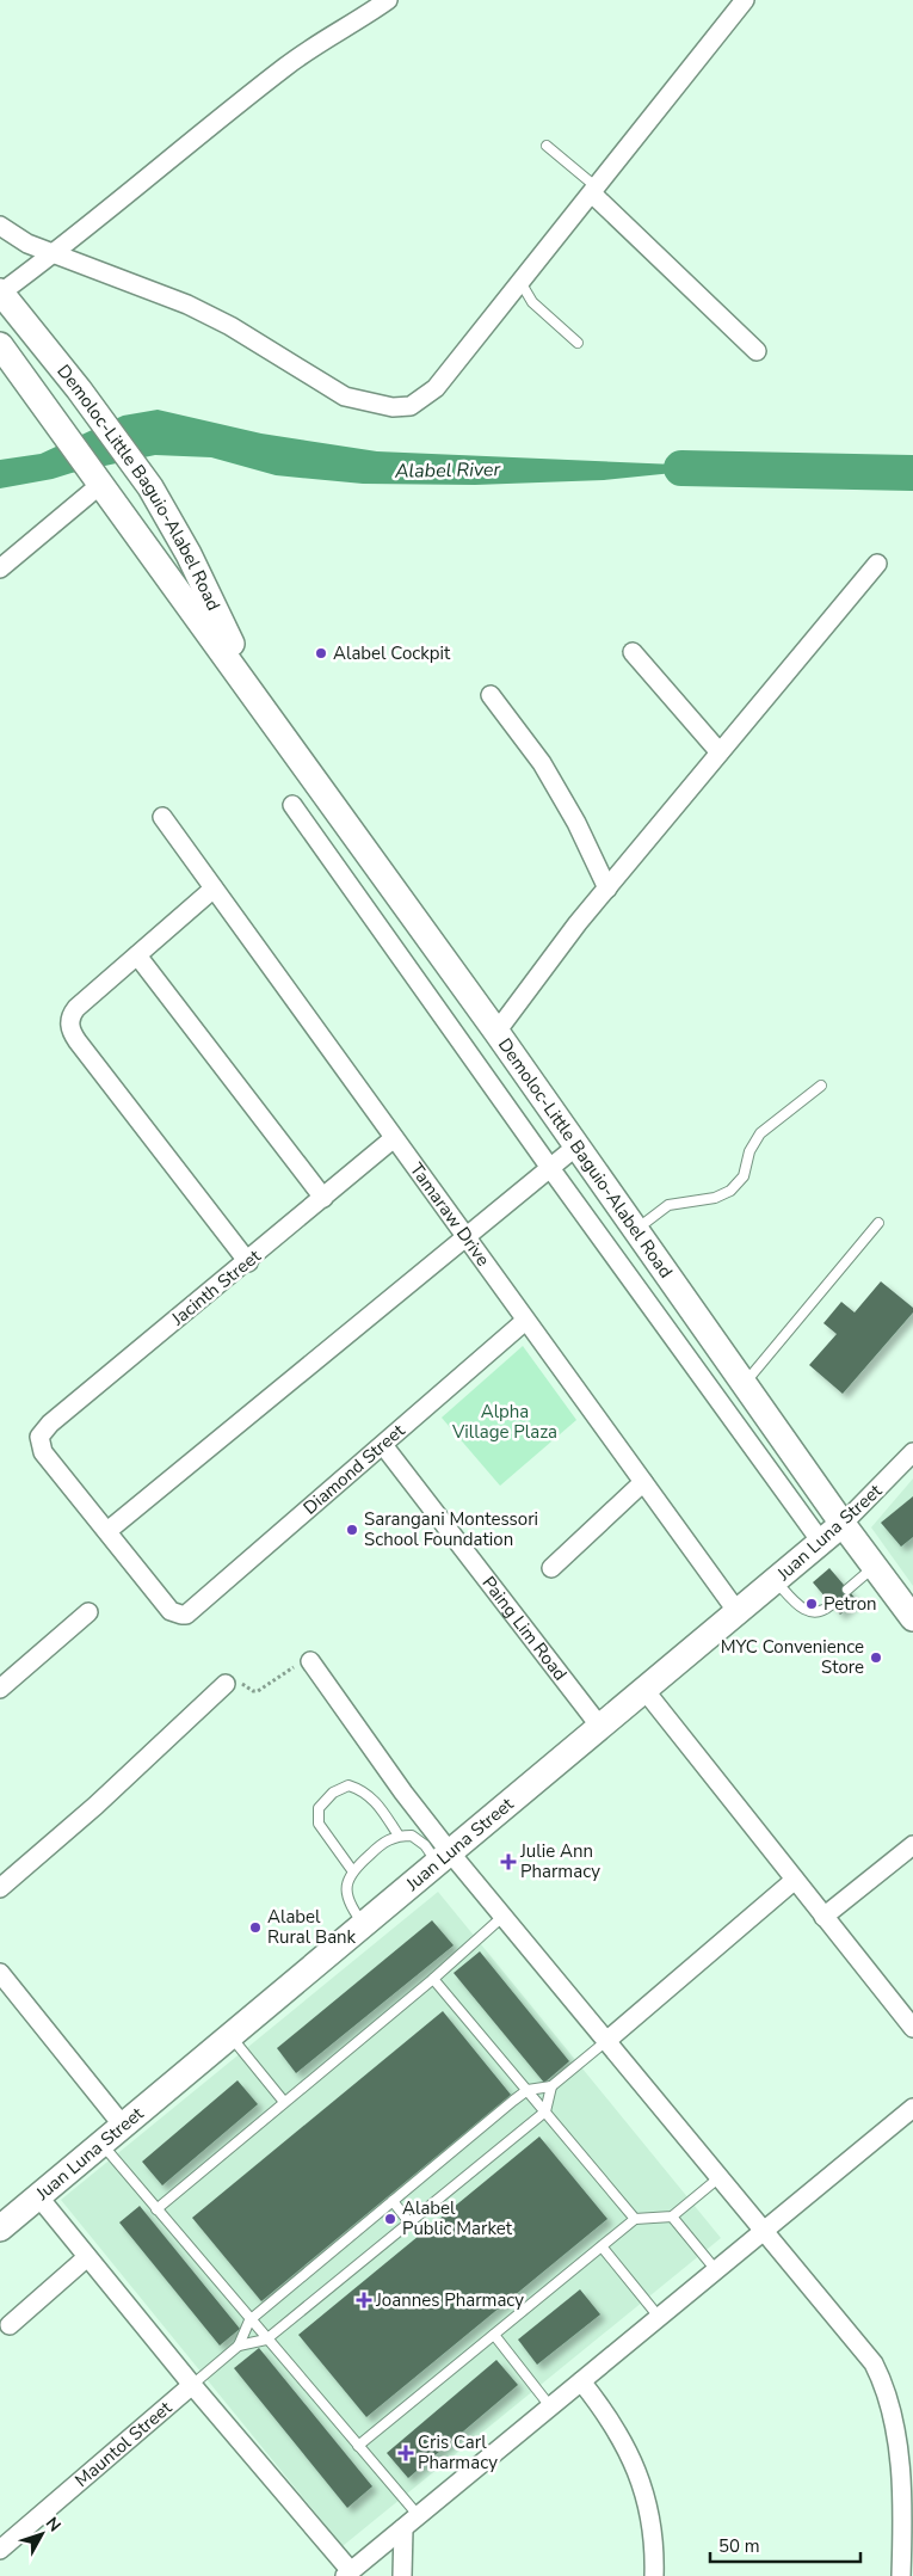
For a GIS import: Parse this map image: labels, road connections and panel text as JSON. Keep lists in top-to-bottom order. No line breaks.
{"streets":{"main road":["Demoloc-Little Baguio-Alabel Road","Juan Luna Street"],"street":["Tamaraw Drive","Jacinth Street","Diamond Street","Paing Lim Road","Mauntol Street"]},"crossings":[["Demoloc-Little Baguio-Alabel Road","Juan Luna Street"],["Tamaraw Drive","Jacinth Street"],["Tamaraw Drive","Diamond Street"],["Tamaraw Drive","Juan Luna Street"],["Jacinth Street","Diamond Street"],["Diamond Street","Paing Lim Road"],["Juan Luna Street","Paing Lim Road"]],"water":["Alabel River"],"parks":["Alpha Village Plaza"],"places":{"other":["Alabel Cockpit","Sarangani Montessori School Foundation","Petron","MYC Convenience Store","Alabel Rural Bank","Alabel Public Market"],"health":["Julie Ann Pharmacy","Joannes Pharmacy","Cris Carl Pharmacy"]},"scale_bar":"50 m","north":"top right"}
